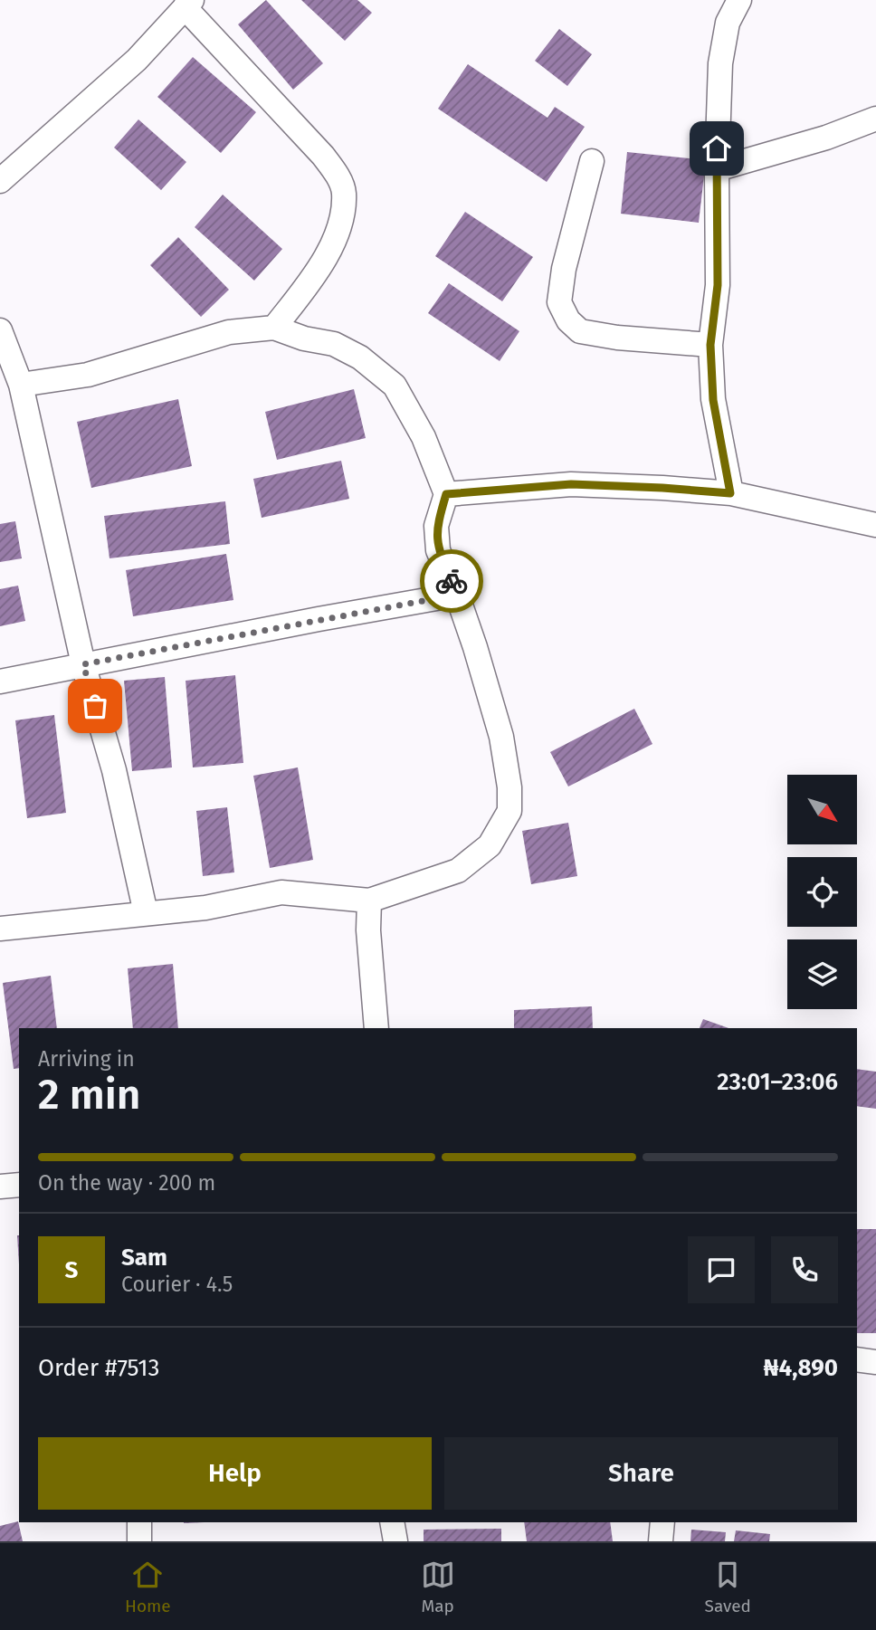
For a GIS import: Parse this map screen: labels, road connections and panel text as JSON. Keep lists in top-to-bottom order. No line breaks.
{"north":"bottom right","page":{"heading":["2 min","Arriving in","23:01–23:06"],"panel":["Sam","Courier · 4.5","Order #7513","₦4,890"],"bar":"On the way · 200 m","round":"S","buttons":["Help","Share"],"tabs":["Home","Map","Saved"]}}
